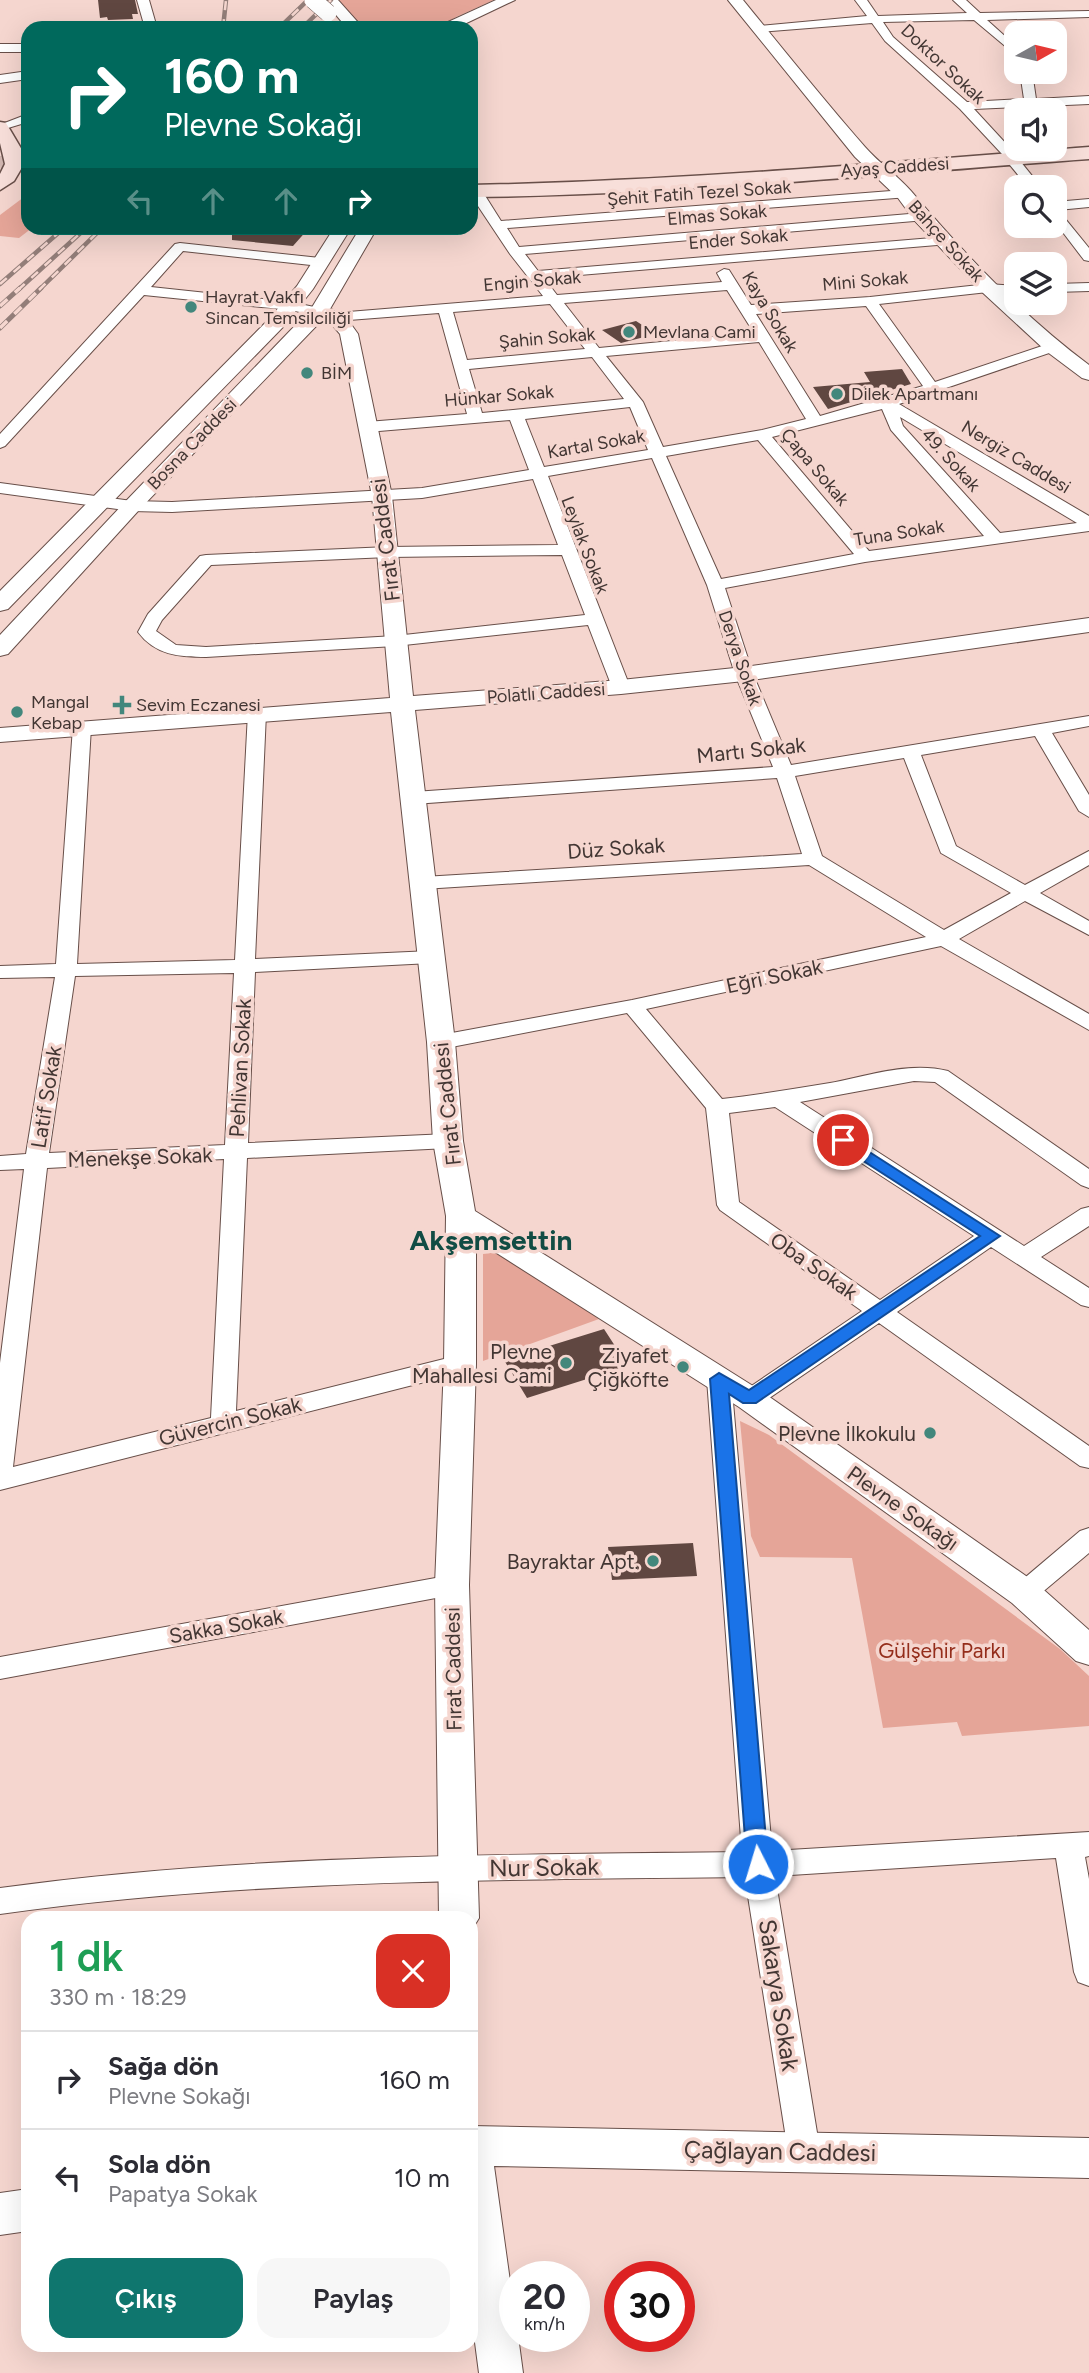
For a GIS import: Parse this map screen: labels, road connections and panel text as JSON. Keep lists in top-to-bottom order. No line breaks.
{"streets":{"main road":["Ayaş Caddesi"],"street":["Doktor Sokak","Şehit Fatih Tezel Sokak","Elmas Sokak","Ender Sokak","Bahçe Sokak","Engin Sokak","Mini Sokak","Kaya Sokak","Şahin Sokak","Hünkar Sokak","Bosna Caddesi","Kartal Sokak","Nergiz Caddesi","49. Sokak","Çapa Sokak","Tuna Sokak","Fırat Caddesi","Leylak Sokak","Derya Sokak","Polatlı Caddesi","Martı Sokak","Düz Sokak","Eğri Sokak","Pehlivan Sokak","Latif Sokak","Menekşe Sokak","Oba Sokak","Güvercin Sokak","Plevne Sokağı","Sakka Sokak","Nur Sokak","Sakarya Sokak","Çağlayan Caddesi"]},"crossings":[["Ayaş Caddesi","Bahçe Sokak"],["Şehit Fatih Tezel Sokak","Bahçe Sokak"],["Şehit Fatih Tezel Sokak","Kaya Sokak"],["Şehit Fatih Tezel Sokak","Derya Sokak"],["Elmas Sokak","Bahçe Sokak"],["Elmas Sokak","Kaya Sokak"],["Elmas Sokak","Derya Sokak"],["Ender Sokak","Bahçe Sokak"],["Ender Sokak","Kaya Sokak"],["Ender Sokak","Derya Sokak"],["Bahçe Sokak","Mini Sokak"],["Bahçe Sokak","Kartal Sokak"],["Engin Sokak","Kaya Sokak"],["Engin Sokak","Bosna Caddesi"],["Engin Sokak","Fırat Caddesi"],["Engin Sokak","Derya Sokak"],["Mini Sokak","Kaya Sokak"],["Kaya Sokak","Şahin Sokak"],["Kaya Sokak","Kartal Sokak"],["Şahin Sokak","Derya Sokak"],["Hünkar Sokak","Fırat Caddesi"],["Hünkar Sokak","Leylak Sokak"],["Hünkar Sokak","Derya Sokak"],["Bosna Caddesi","Kartal Sokak"],["Bosna Caddesi","Fırat Caddesi"],["Kartal Sokak","Nergiz Caddesi"],["Kartal Sokak","49. Sokak"],["Kartal Sokak","Çapa Sokak"],["Kartal Sokak","Fırat Caddesi"],["Kartal Sokak","Leylak Sokak"],["Kartal Sokak","Derya Sokak"],["Nergiz Caddesi","49. Sokak"],["Nergiz Caddesi","Tuna Sokak"],["49. Sokak","Tuna Sokak"],["Çapa Sokak","Tuna Sokak"],["Tuna Sokak","Derya Sokak"],["Fırat Caddesi","Polatlı Caddesi"],["Fırat Caddesi","Martı Sokak"],["Fırat Caddesi","Düz Sokak"],["Fırat Caddesi","Eğri Sokak"],["Fırat Caddesi","Menekşe Sokak"],["Fırat Caddesi","Güvercin Sokak"],["Fırat Caddesi","Plevne Sokağı"],["Fırat Caddesi","Sakka Sokak"],["Fırat Caddesi","Nur Sokak"],["Leylak Sokak","Polatlı Caddesi"],["Derya Sokak","Polatlı Caddesi"],["Derya Sokak","Martı Sokak"],["Derya Sokak","Düz Sokak"],["Polatlı Caddesi","Pehlivan Sokak"],["Polatlı Caddesi","Latif Sokak"],["Pehlivan Sokak","Menekşe Sokak"],["Pehlivan Sokak","Güvercin Sokak"],["Latif Sokak","Menekşe Sokak"],["Plevne Sokağı","Sakarya Sokak"],["Nur Sokak","Sakarya Sokak"],["Sakarya Sokak","Çağlayan Caddesi"]],"districts":["Akşemsettin"],"parks":["Gülşehir Parkı"],"places":{"other":["Hayrat Vakfı Sincan Temsilciliği","Mevlana Cami","BİM","Dilek Apartmanı","Mangal Kebap","Plevne Mahallesi Cami","Ziyafet Çiğköfte","Plevne İlkokulu","Bayraktar Apt."],"health":["Sevim Eczanesi"]},"north":"right","page":{"turn":["160 m","Plevne Sokağı"],"heading":["1 dk","330 m · 18:29"],"list":[{"name":"Sağa dön","note":"Plevne Sokağı","value":"160 m"},{"name":"Sola dön","note":"Papatya Sokak","value":"10 m"}],"buttons":["Çıkış","Paylaş"],"speed":"20 km/h","limit":"30"}}
